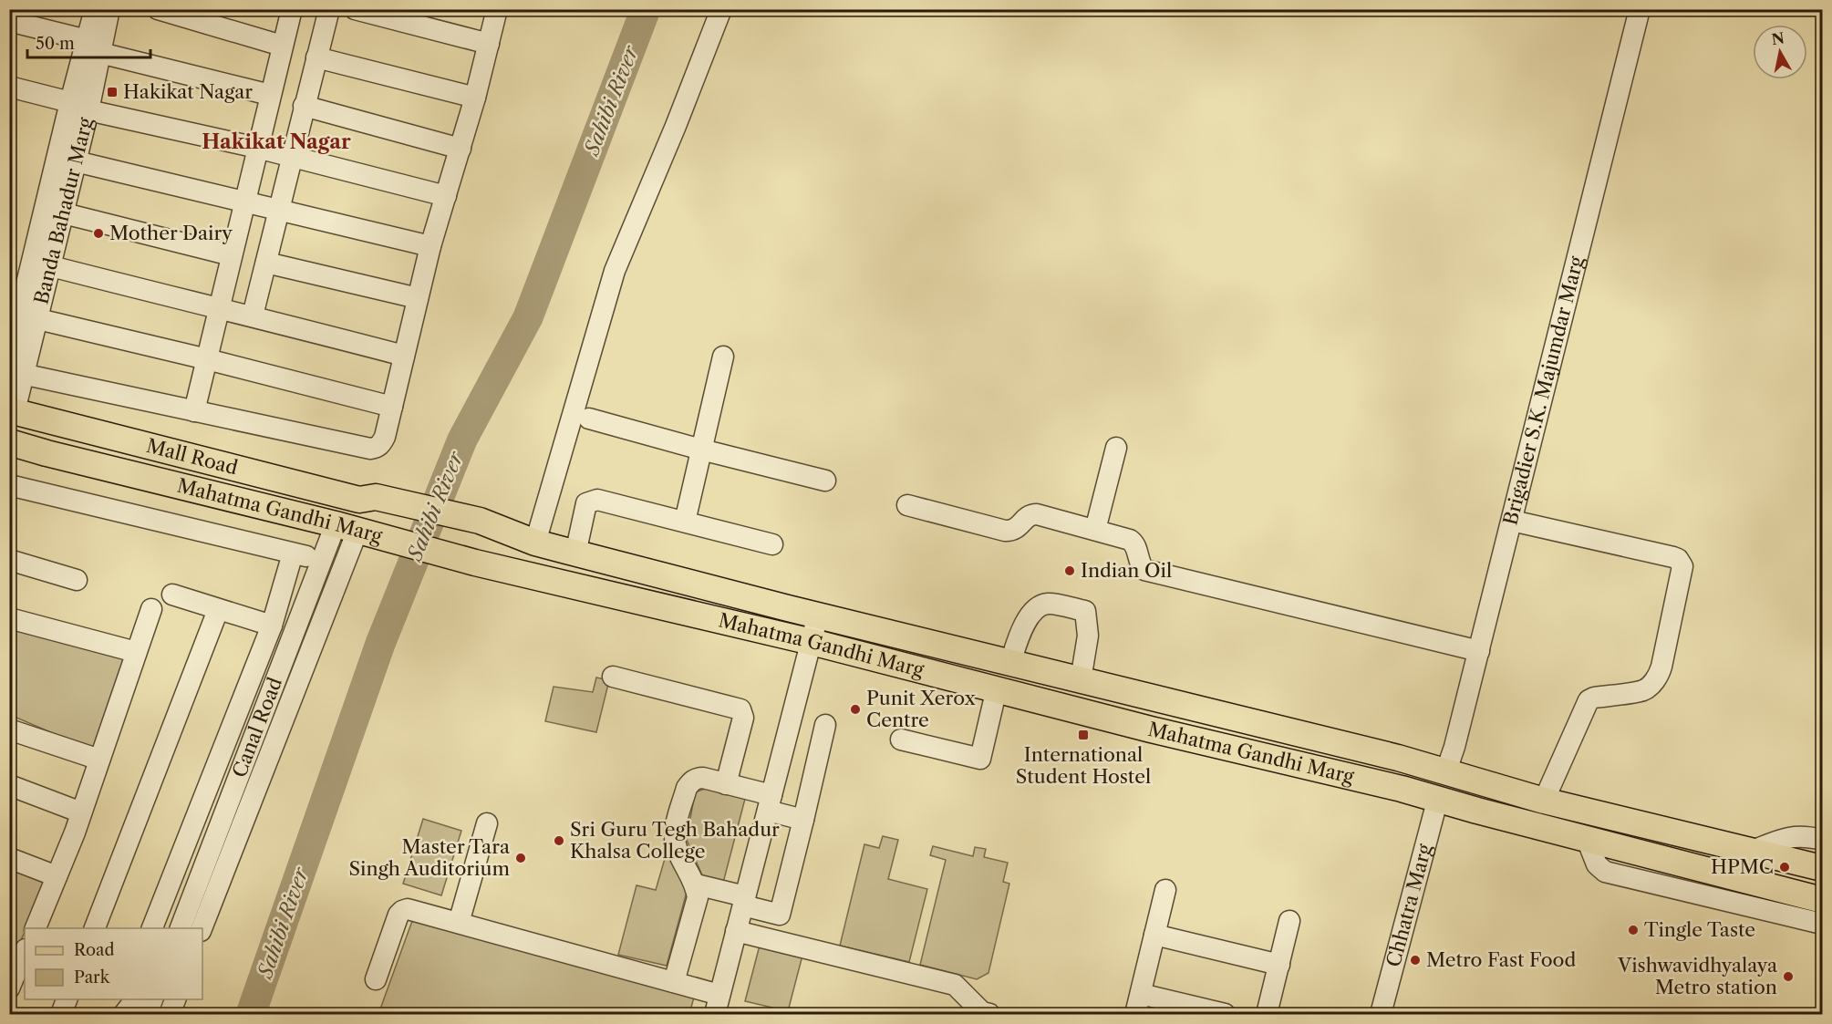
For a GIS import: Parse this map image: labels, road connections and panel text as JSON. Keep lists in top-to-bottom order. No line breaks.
{"streets":{"main road":["Mall Road","Mahatma Gandhi Marg"],"street":["Banda Bahadur Marg","Brigadier S.K. Majumdar Marg","Canal Road","Chhatra Marg"]},"crossings":[["Banda Bahadur Marg","Mall Road"],["Brigadier S.K. Majumdar Marg","Mahatma Gandhi Marg"],["Mall Road","Mahatma Gandhi Marg"],["Mahatma Gandhi Marg","Canal Road"],["Mahatma Gandhi Marg","Chhatra Marg"]],"districts":["Hakikat Nagar"],"water":["Sahibi River"],"places":{"transit":["Hakikat Nagar","International Student Hostel"],"other":["Mother Dairy","Indian Oil","Punit Xerox Centre","Sri Guru Tegh Bahadur Khalsa College","Master Tara Singh Auditorium","HPMC","Tingle Taste","Metro Fast Food","Vishwavidhyalaya Metro station"]},"legend":["Road","Park"],"scale_bar":"50 m","north":"top"}
